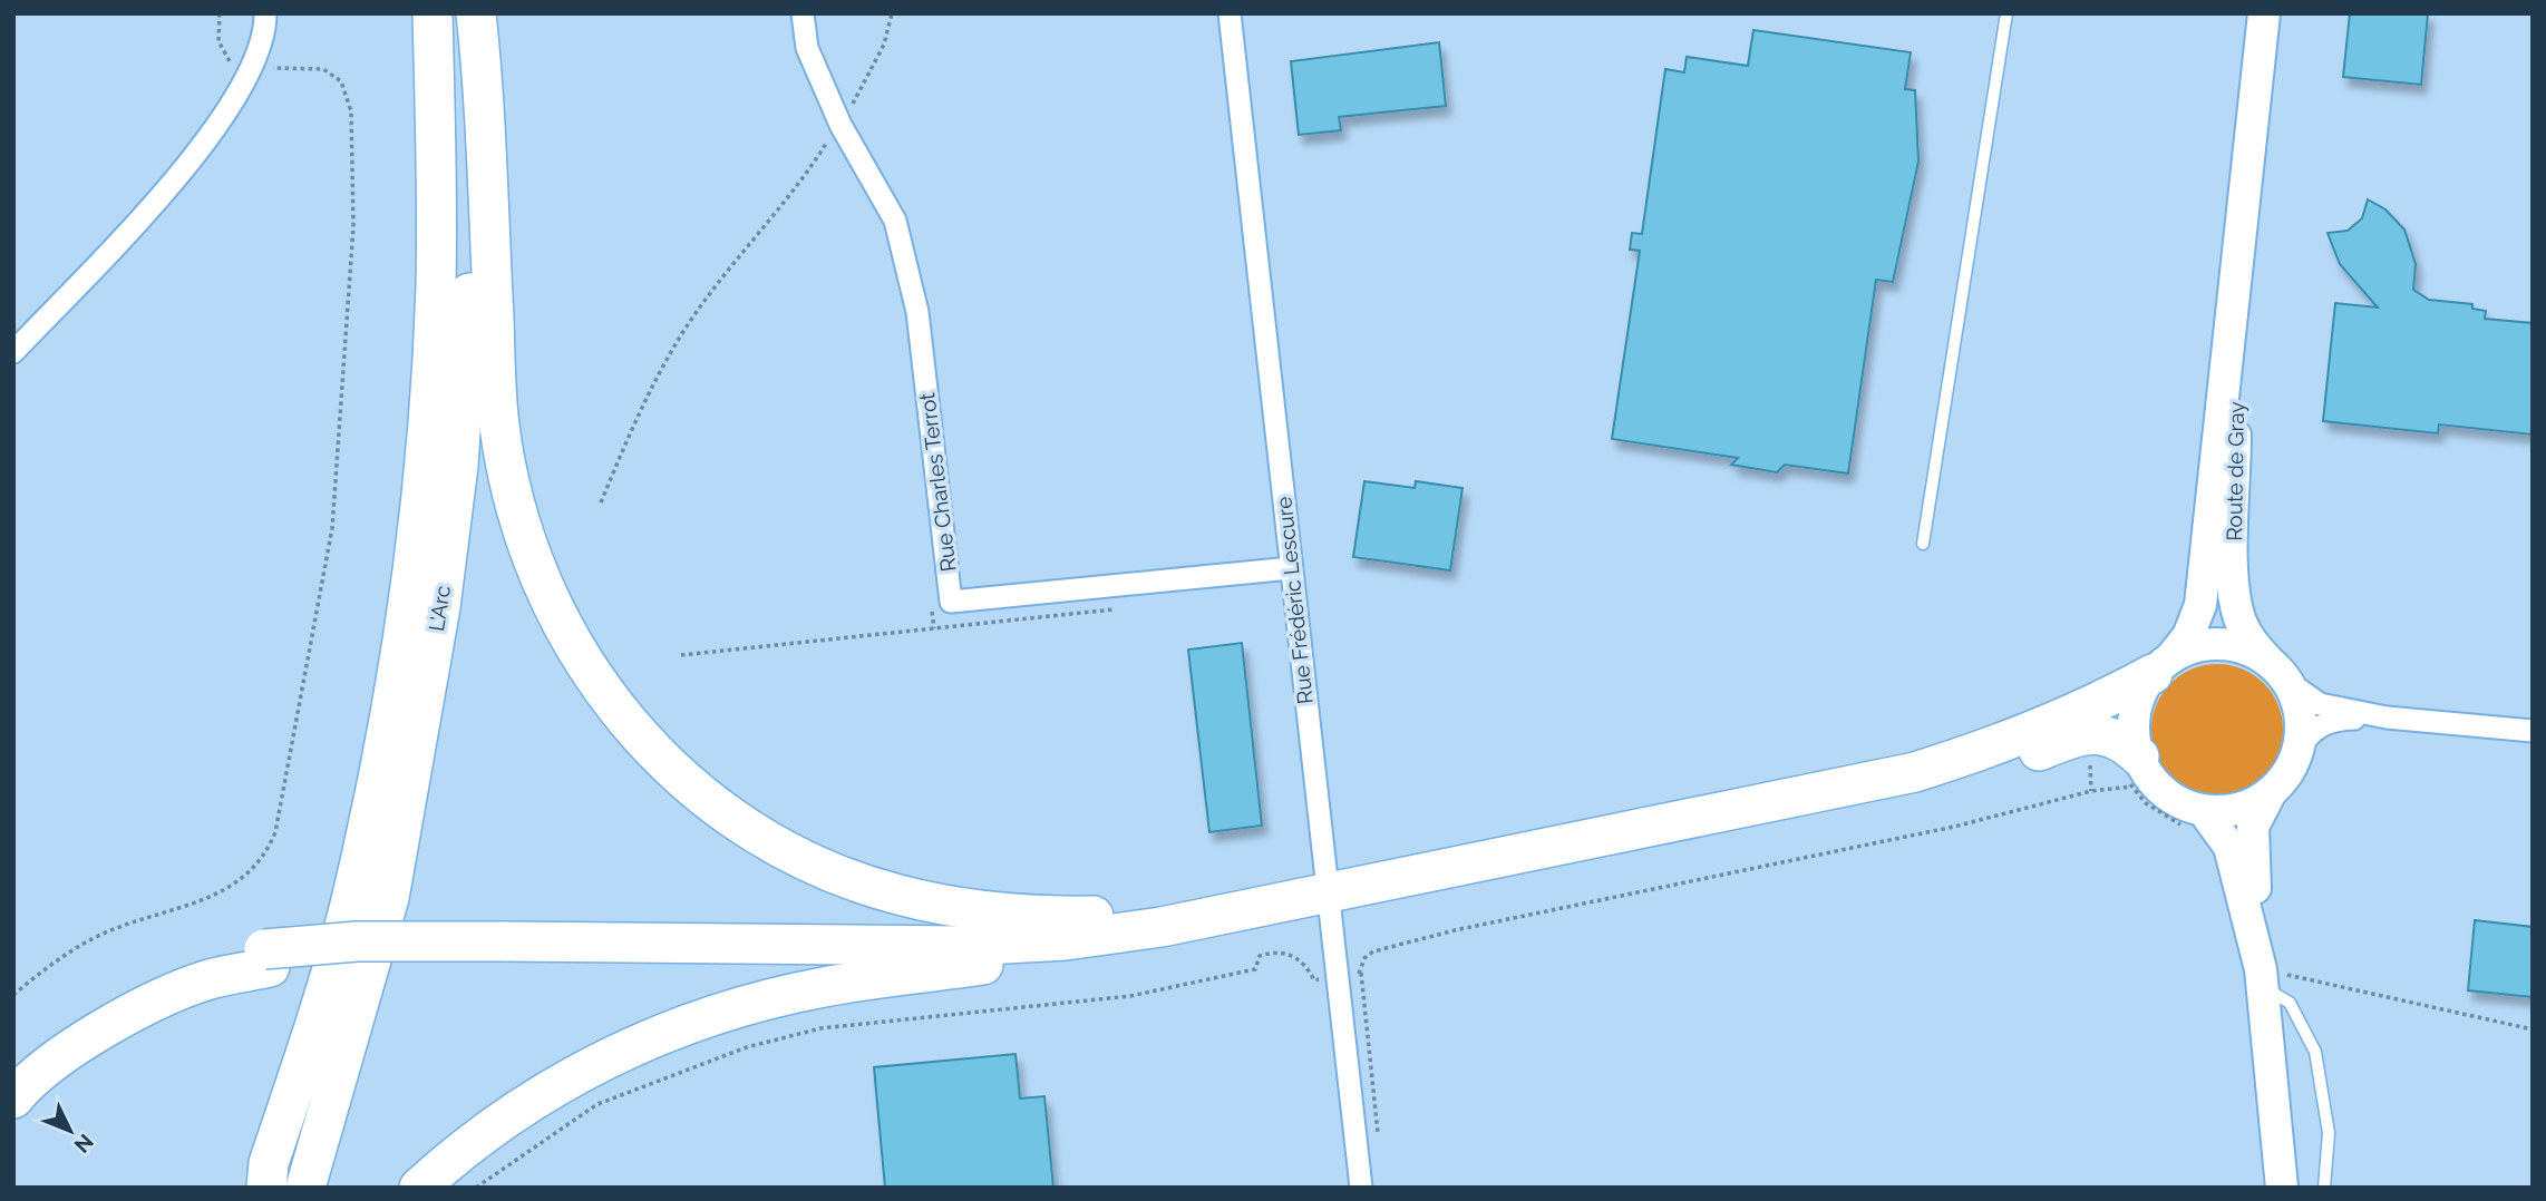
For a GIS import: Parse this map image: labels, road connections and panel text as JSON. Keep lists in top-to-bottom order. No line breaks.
{"streets":{"highway":["L'Arc"],"main road":["Route de Gray"],"street":["Rue Charles Terrot","Rue Frédéric Lescure"]},"crossings":[["Rue Charles Terrot","Rue Frédéric Lescure"]],"north":"bottom right"}
